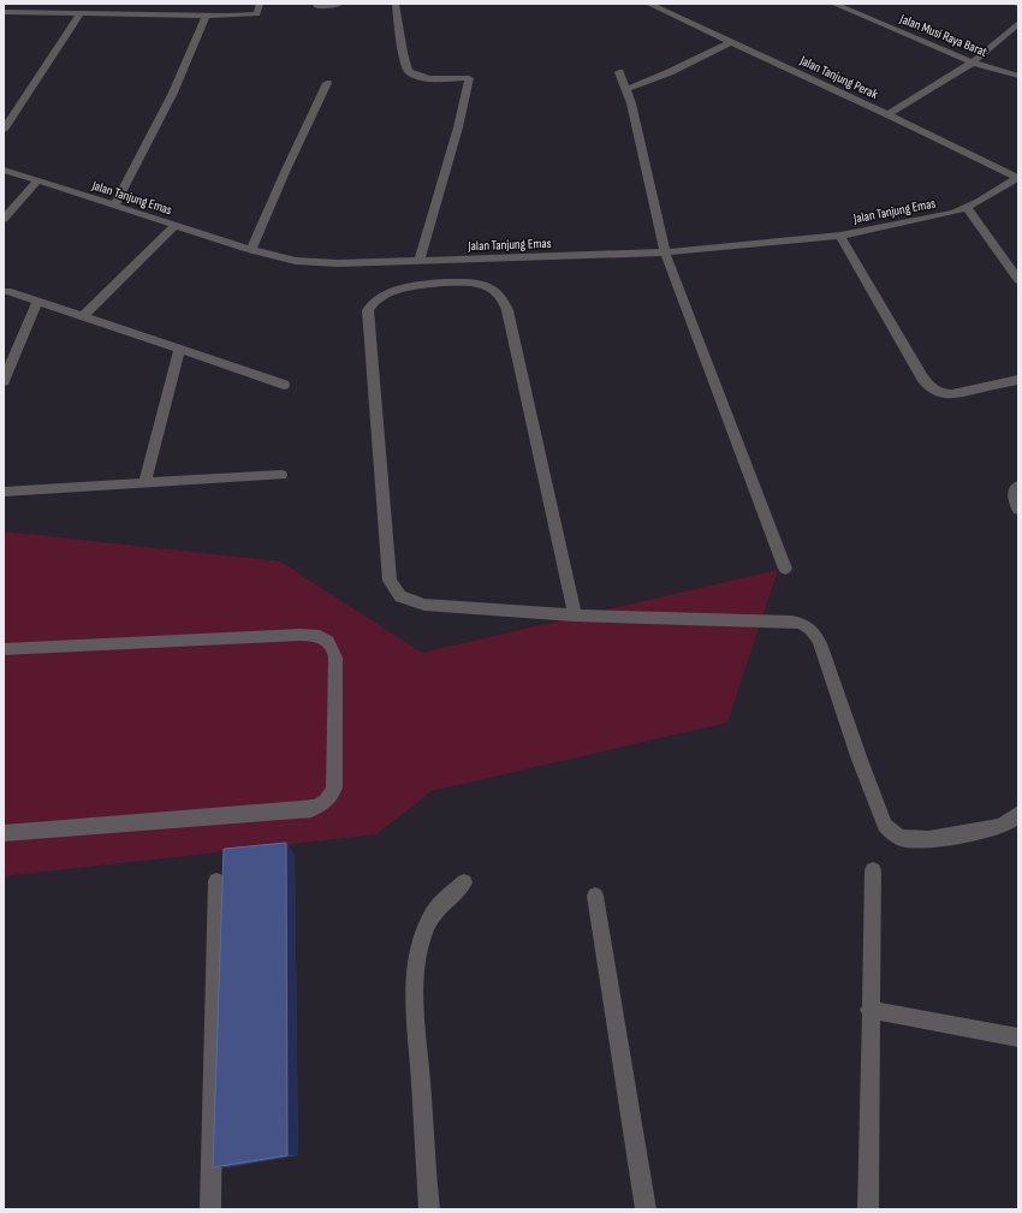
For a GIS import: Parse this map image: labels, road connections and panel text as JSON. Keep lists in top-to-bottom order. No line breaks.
{"streets":{"street":["Jalan Musi Raya Barat","Jalan Tanjung Perak","Jalan Tanjung Emas"]},"crossings":[["Jalan Tanjung Perak","Jalan Tanjung Emas"]]}
